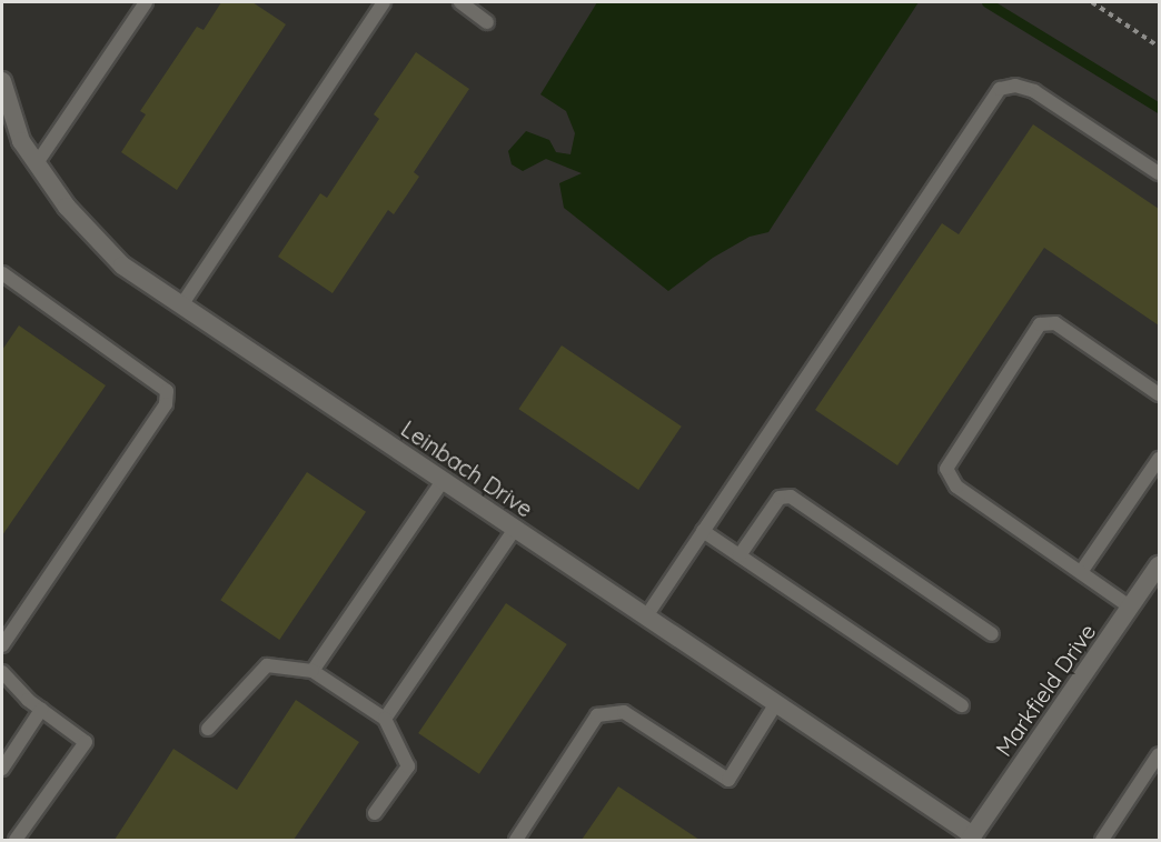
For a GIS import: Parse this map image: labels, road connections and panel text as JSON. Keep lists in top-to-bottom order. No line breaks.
{"streets":{"street":["Leinbach Drive","Markfield Drive"]},"crossings":[["Leinbach Drive","Markfield Drive"]]}
